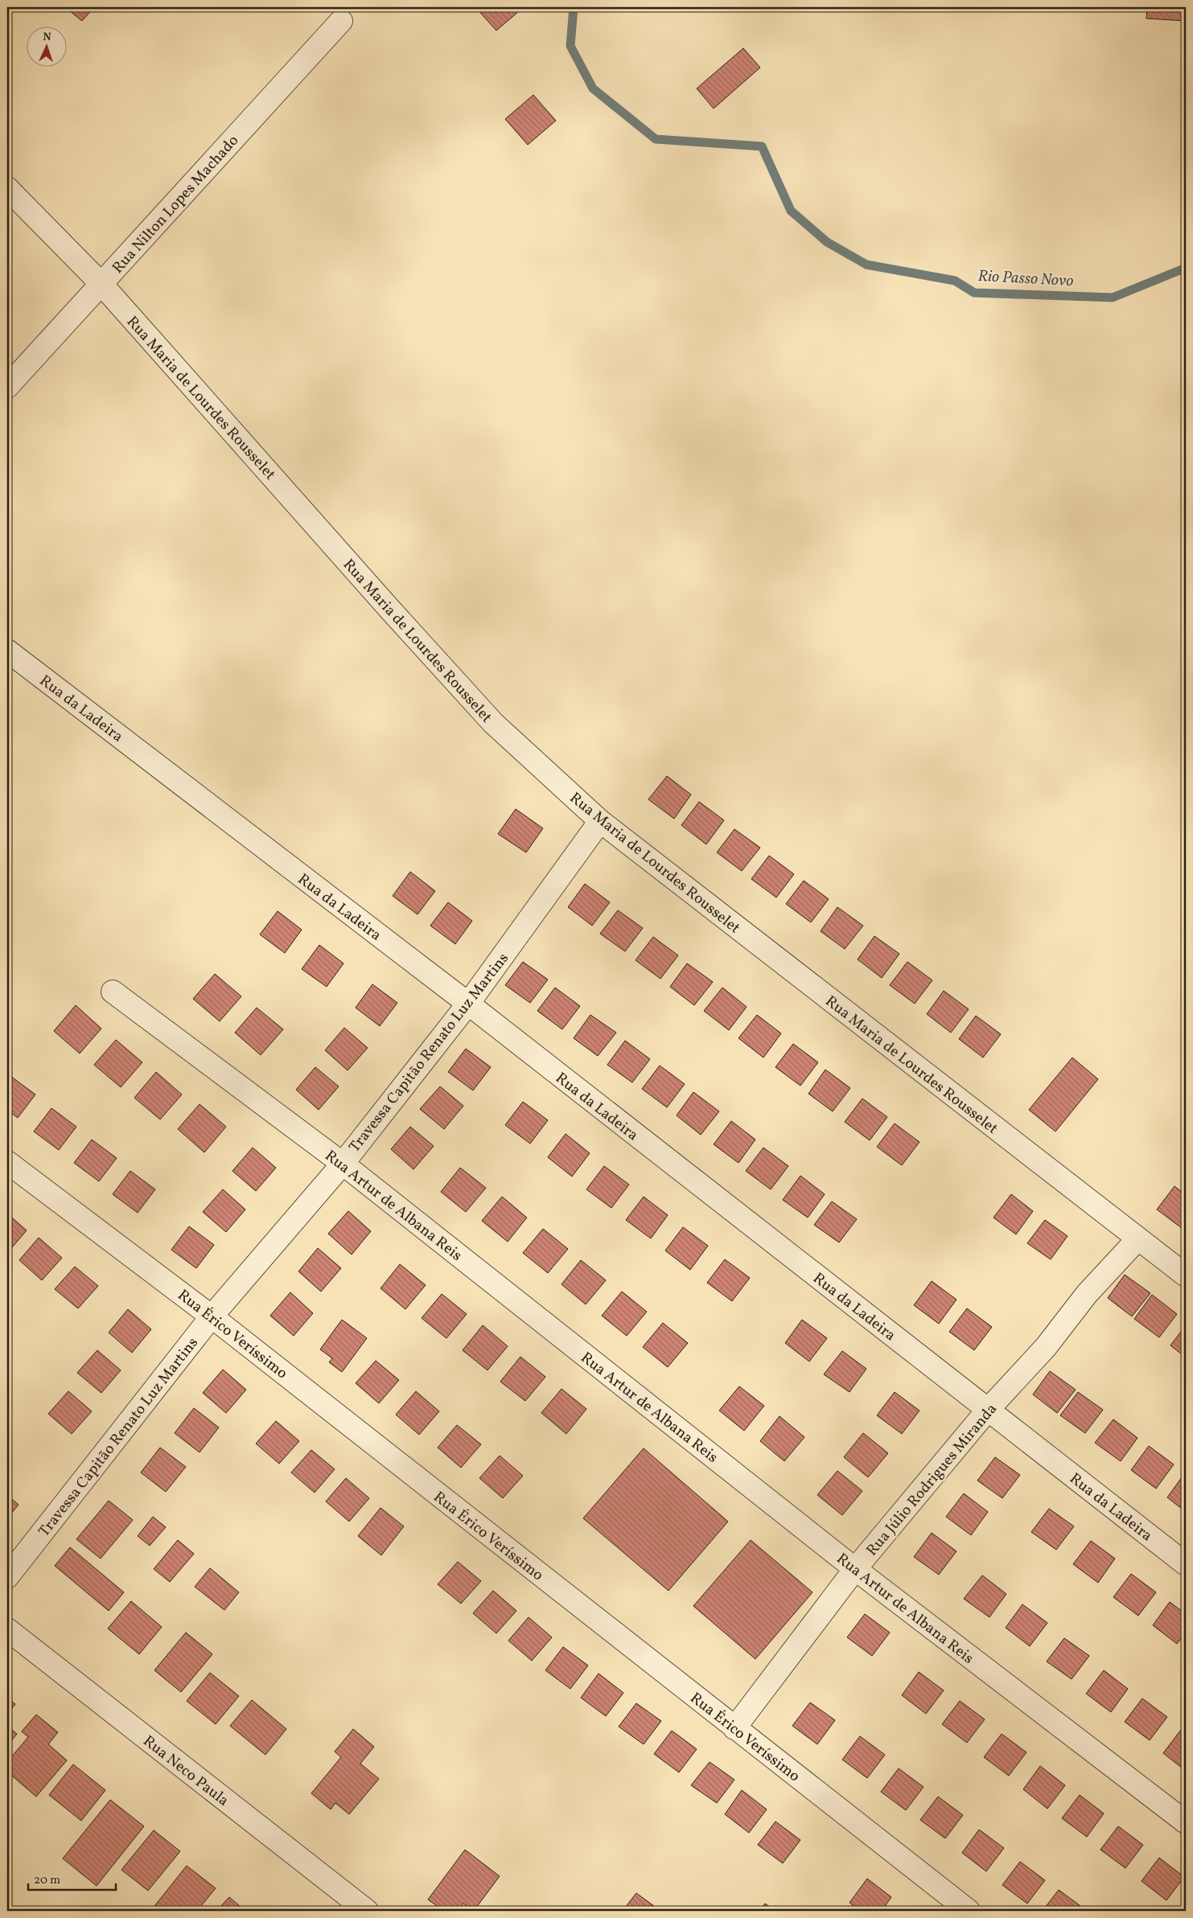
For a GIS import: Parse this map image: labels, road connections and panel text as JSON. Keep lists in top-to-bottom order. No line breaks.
{"streets":{"street":["Rua Nilton Lopes Machado","Rua Maria de Lourdes Rousselet","Rua da Ladeira","Travessa Capitão Renato Luz Martins","Rua Artur de Albana Reis","Rua Érico Veríssimo","Rua Júlio Rodrigues Miranda","Rua Neco Paula"]},"crossings":[["Rua Nilton Lopes Machado","Rua Maria de Lourdes Rousselet"],["Rua Maria de Lourdes Rousselet","Travessa Capitão Renato Luz Martins"],["Rua Maria de Lourdes Rousselet","Rua Júlio Rodrigues Miranda"],["Rua da Ladeira","Travessa Capitão Renato Luz Martins"],["Rua da Ladeira","Rua Júlio Rodrigues Miranda"],["Travessa Capitão Renato Luz Martins","Rua Artur de Albana Reis"],["Travessa Capitão Renato Luz Martins","Rua Érico Veríssimo"],["Rua Artur de Albana Reis","Rua Júlio Rodrigues Miranda"],["Rua Érico Veríssimo","Rua Júlio Rodrigues Miranda"]],"water":["Rio Passo Novo"],"scale_bar":"20 m","north":"top"}
